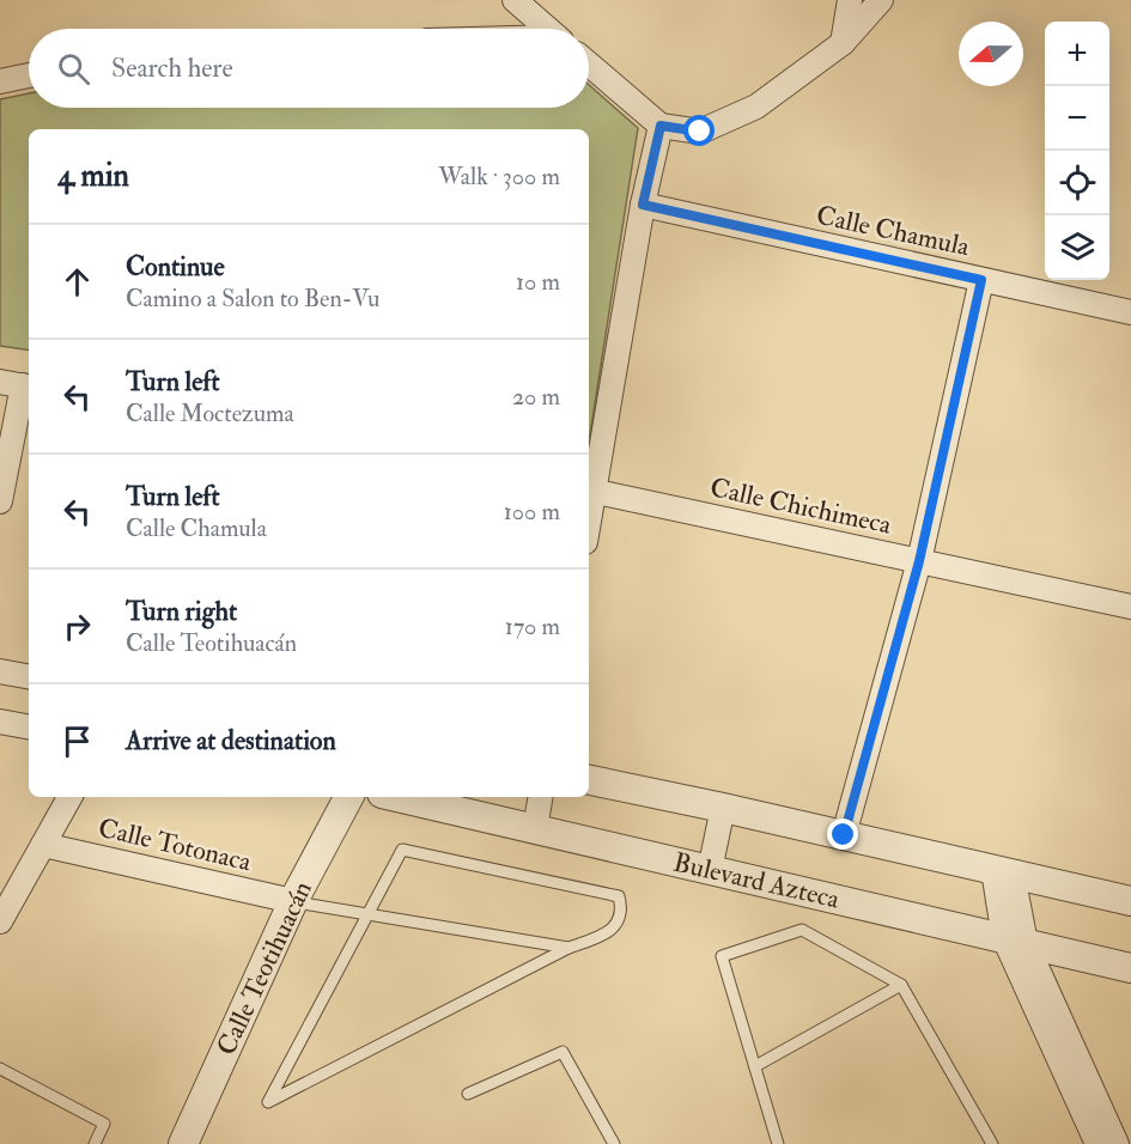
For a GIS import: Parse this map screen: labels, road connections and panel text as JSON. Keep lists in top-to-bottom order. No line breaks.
{"streets":{"street":["Calle Chamula","Calle Chichimeca","Calle Totonaca","Bulevard Azteca","Calle Teotihuacán"]},"crossings":[["Calle Totonaca","Calle Teotihuacán"]],"north":"left","page":{"map_buttons":["+","−"],"search":"Search here","heading":["4 min","Walk · 300 m"],"list":[["Continue","Camino a Salon to Ben-Vu","10 m"],["Turn left","Calle Moctezuma","20 m"],["Turn left","Calle Chamula","100 m"],["Turn right","Calle Teotihuacán","170 m"],"Arrive at destination"]}}
